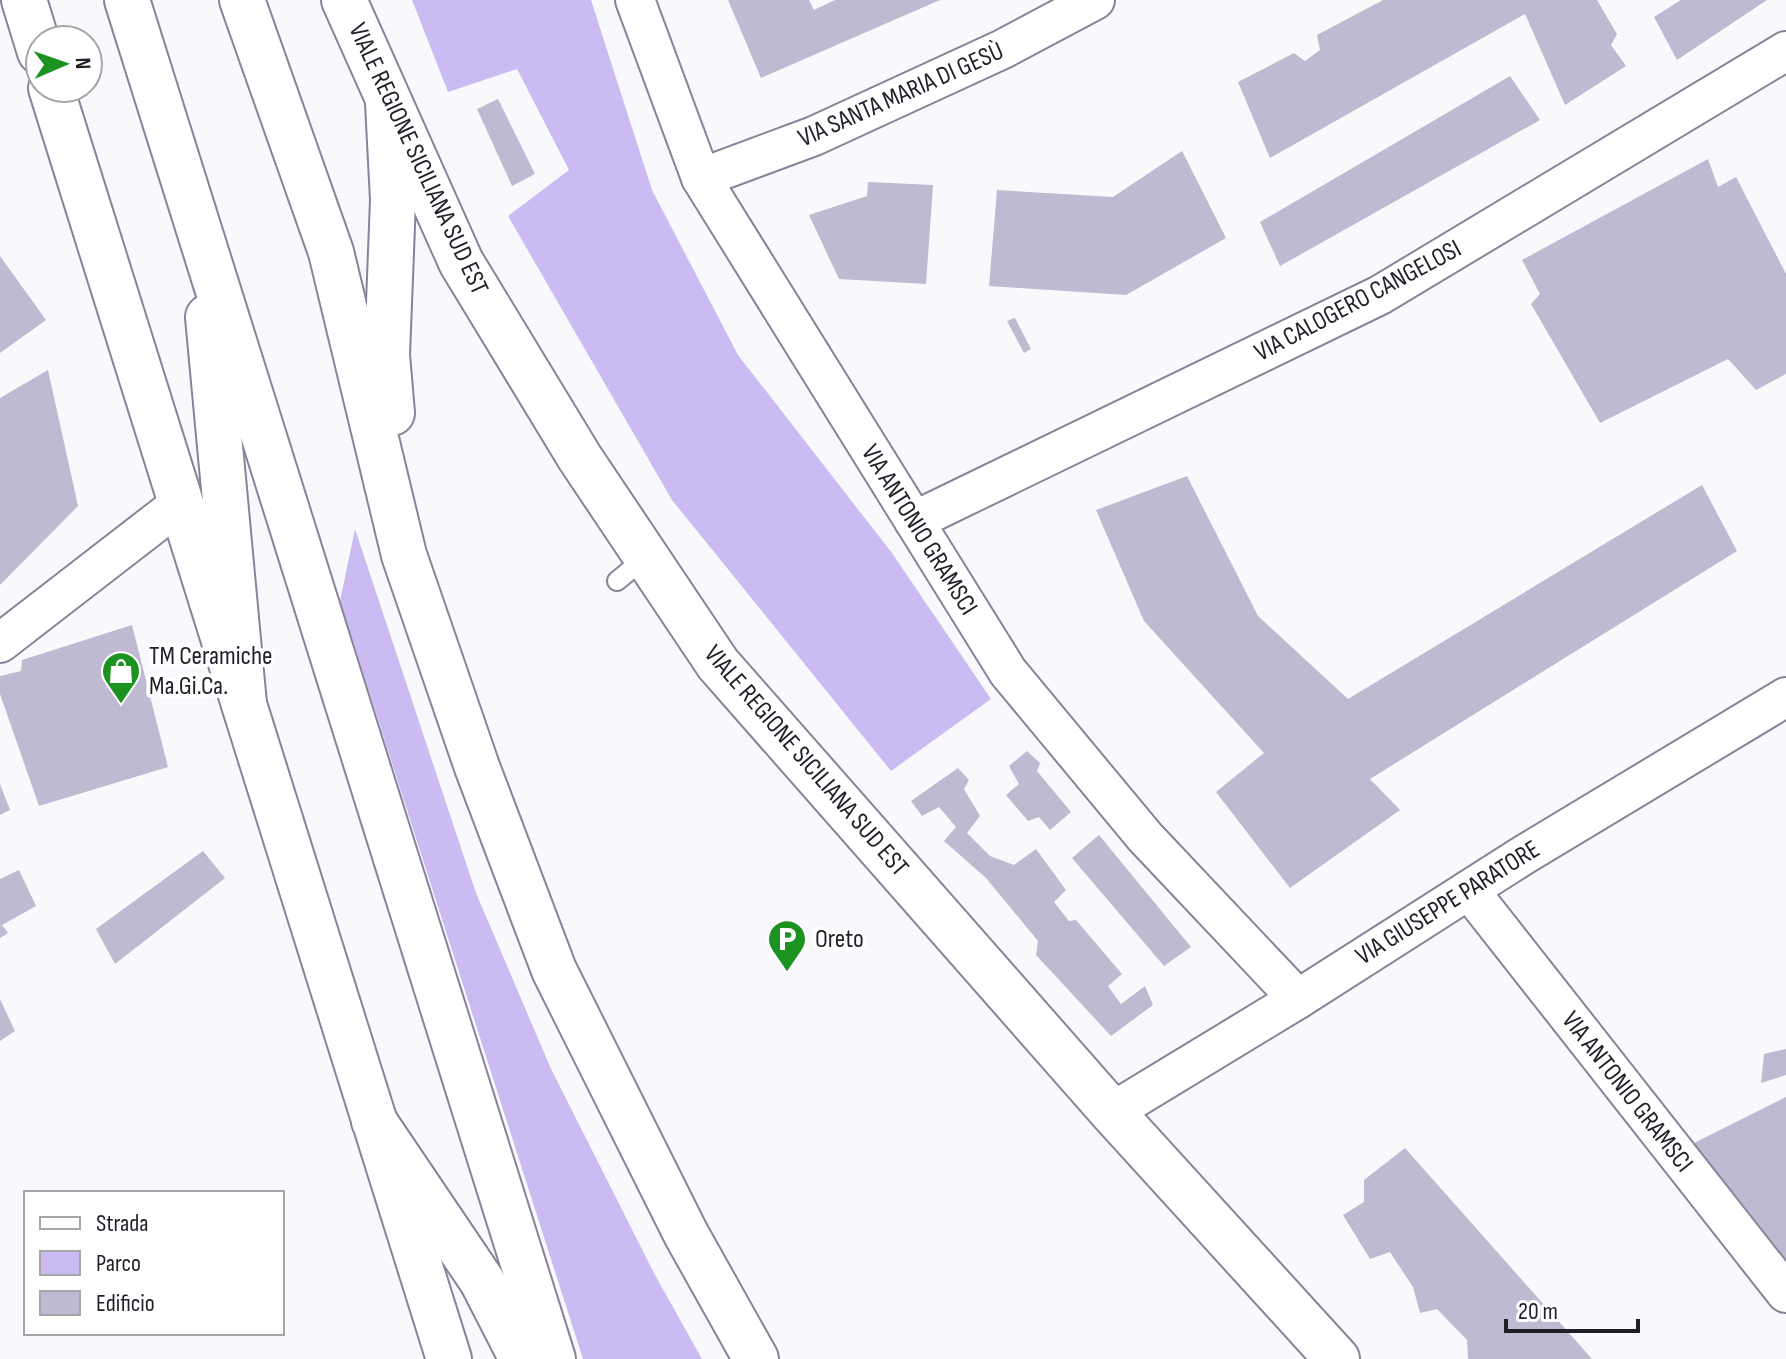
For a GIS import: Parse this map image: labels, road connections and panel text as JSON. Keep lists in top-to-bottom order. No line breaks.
{"streets":{"main road":["VIALE REGIONE SICILIANA SUD EST"],"street":["VIA SANTA MARIA DI GESÙ","VIA CALOGERO CANGELOSI","VIA ANTONIO GRAMSCI","VIA GIUSEPPE PARATORE"]},"crossings":[["VIA SANTA MARIA DI GESÙ","VIA ANTONIO GRAMSCI"],["VIALE REGIONE SICILIANA SUD EST","VIA GIUSEPPE PARATORE"],["VIA CALOGERO CANGELOSI","VIA ANTONIO GRAMSCI"],["VIA ANTONIO GRAMSCI","VIA GIUSEPPE PARATORE"]],"places":{"shop":["TM Ceramiche Ma.Gi.Ca."],"parking":["Oreto"]},"legend":["Strada","Parco","Edificio"],"scale_bar":"20 m","north":"right"}
